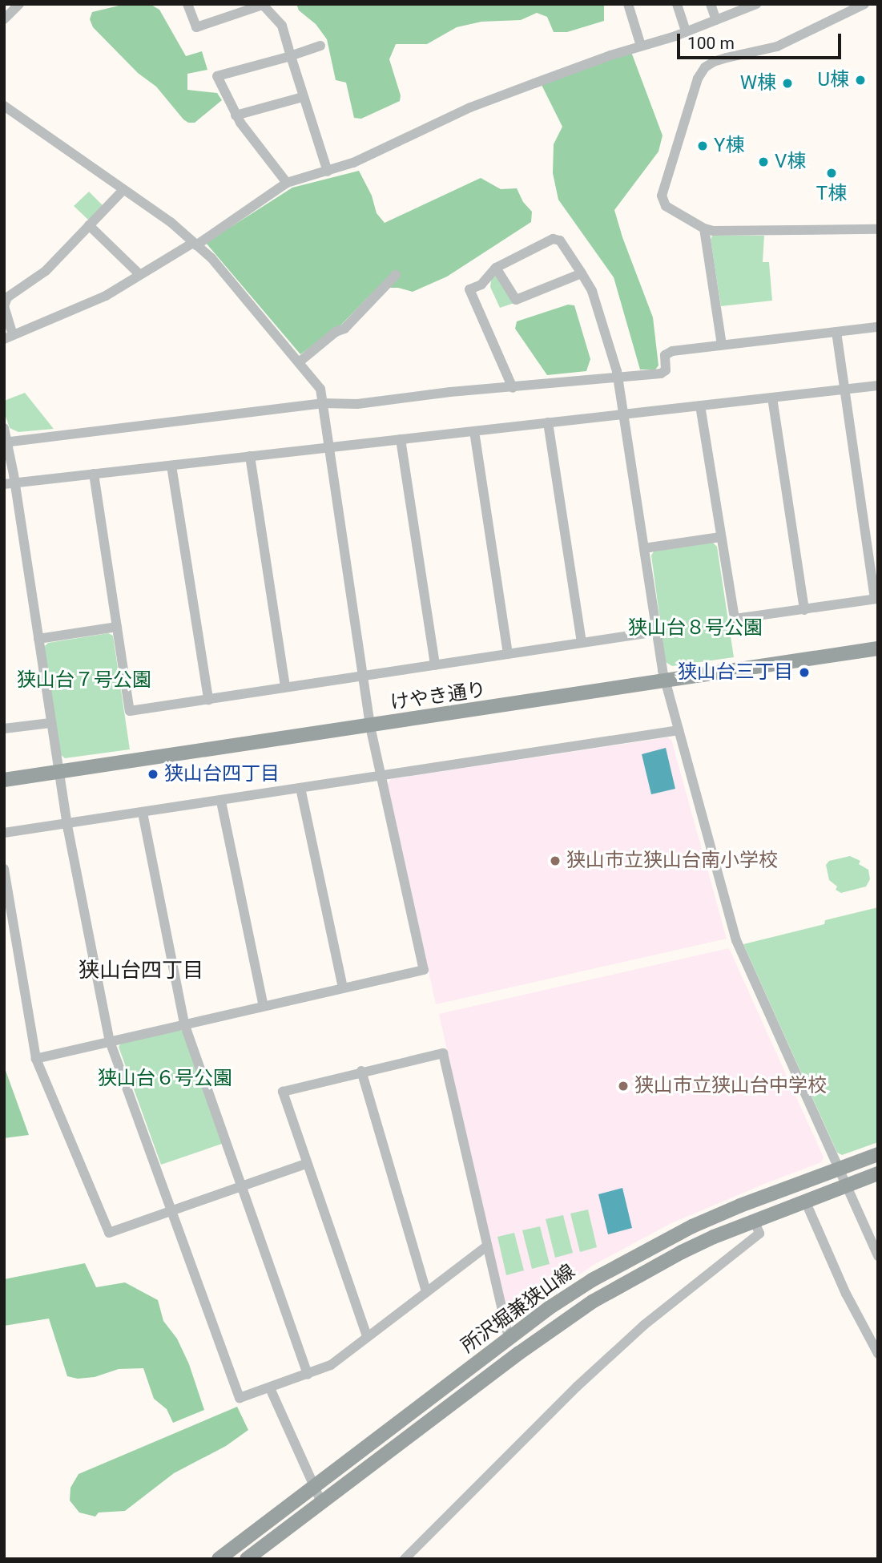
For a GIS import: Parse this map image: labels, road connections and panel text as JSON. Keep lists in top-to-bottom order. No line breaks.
{"streets":{"main road":["けやき通り","所沢堀兼狭山線"]},"districts":["狭山台四丁目"],"parks":["狭山台８号公園","狭山台７号公園","狭山台６号公園"],"places":["U棟","W棟","Y棟","V棟","T棟","狭山台三丁目","狭山台四丁目","狭山市立狭山台南小学校","狭山市立狭山台中学校"],"scale_bar":"100 m"}
